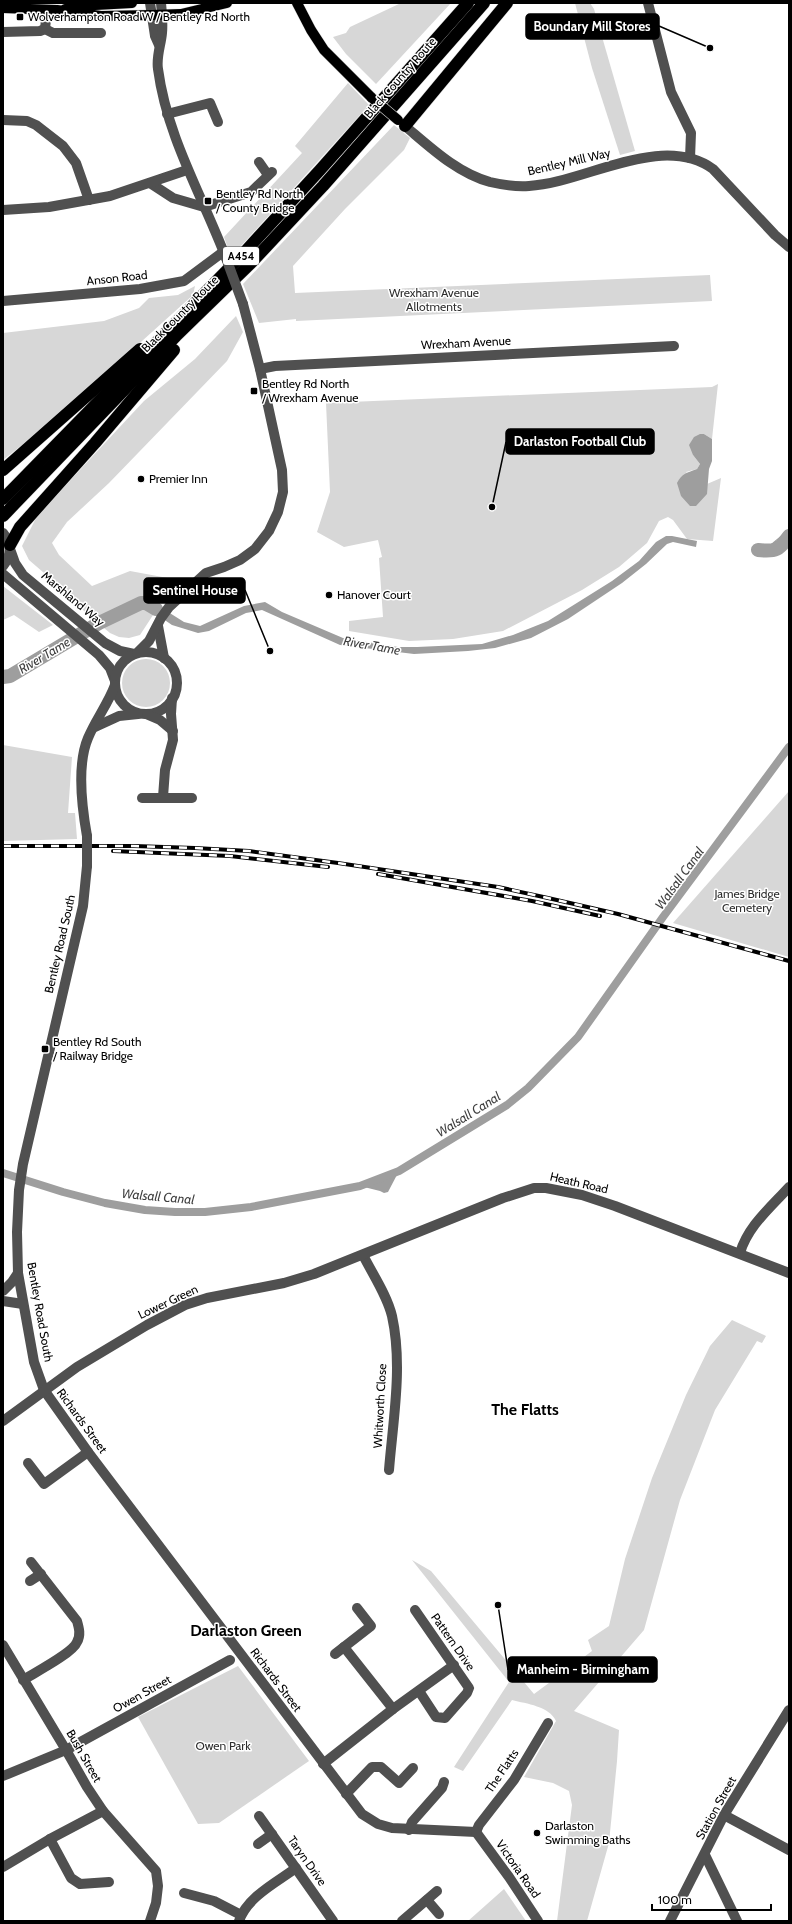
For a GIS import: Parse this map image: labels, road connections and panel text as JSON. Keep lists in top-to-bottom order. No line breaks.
{"streets":{"highway":["Black Country Route","A454"],"main road":["Bentley Mill Way"],"street":["Anson Road","Wrexham Avenue","Marshland Way","Bentley Road South","Heath Road","Lower Green","Whitworth Close","Richards Street","Pattern Drive","Owen Street","Bush Street","The Flatts","Station Street","Taryn Drive","Victoria Road"]},"crossings":[["Marshland Way","Bentley Road South"],["Bentley Road South","Lower Green"],["Bentley Road South","Richards Street"],["Heath Road","Lower Green"],["Heath Road","Whitworth Close"],["Lower Green","Whitworth Close"],["Lower Green","Richards Street"],["Richards Street","The Flatts"],["Richards Street","Victoria Road"],["Owen Street","Bush Street"],["The Flatts","Victoria Road"]],"districts":["The Flatts","Darlaston Green"],"water":["River Tame","Walsall Canal"],"parks":["Wrexham Avenue Allotments","James Bridge Cemetery","Owen Park"],"places":{"transit":["Wolverhampton Road W / Bentley Rd North","Bentley Rd North / County Bridge","Bentley Rd North / Wrexham Avenue","Bentley Rd South / Railway Bridge"],"other":["Boundary Mill Stores","Premier Inn","Darlaston Football Club","Hanover Court","Sentinel House","Manheim - Birmingham","Darlaston Swimming Baths"]},"scale_bar":"100 m"}
